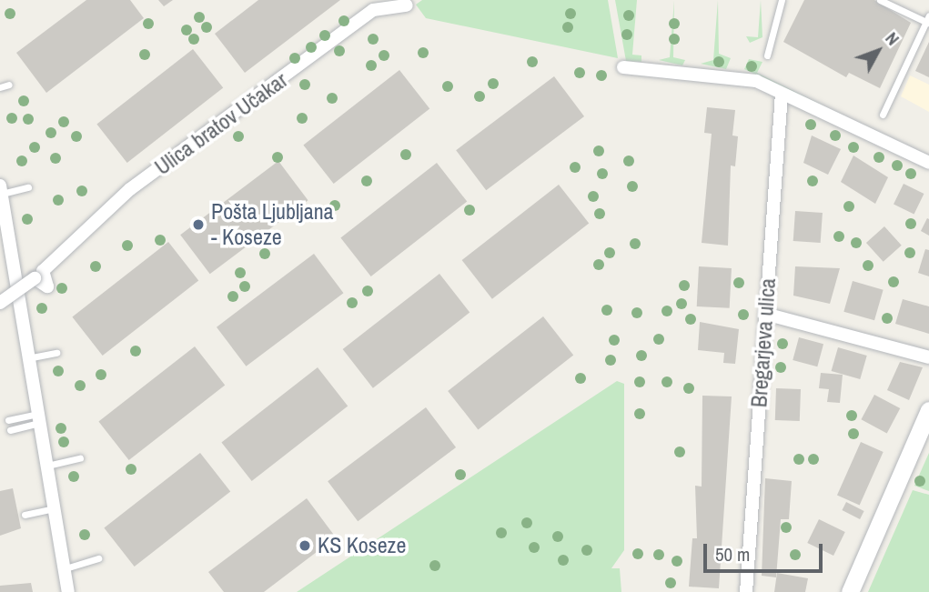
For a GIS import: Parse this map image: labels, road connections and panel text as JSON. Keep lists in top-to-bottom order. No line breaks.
{"streets":{"street":["Ulica bratov Učakar","Bregarjeva ulica"]},"places":["Pošta Ljubljana - Koseze","KS Koseze"],"scale_bar":"50 m","north":"top right"}
